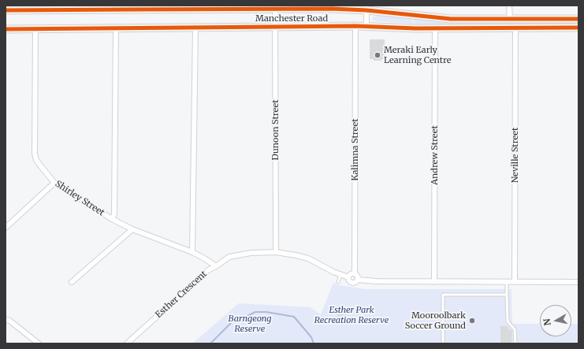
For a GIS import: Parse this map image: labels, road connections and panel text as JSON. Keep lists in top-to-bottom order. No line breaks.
{"streets":{"main road":["Manchester Road"],"street":["Dunoon Street","Kalimna Street","Andrew Street","Neville Street","Shirley Street","Esther Crescent"]},"crossings":[["Manchester Road","Dunoon Street"],["Manchester Road","Kalimna Street"],["Manchester Road","Andrew Street"],["Manchester Road","Neville Street"],["Manchester Road","Shirley Street"],["Dunoon Street","Esther Crescent"],["Kalimna Street","Esther Crescent"],["Shirley Street","Esther Crescent"]],"parks":["Esther Park Recreation Reserve","Barngeong Reserve"],"places":["Meraki Early Learning Centre","Mooroolbark Soccer Ground"],"north":"left"}
